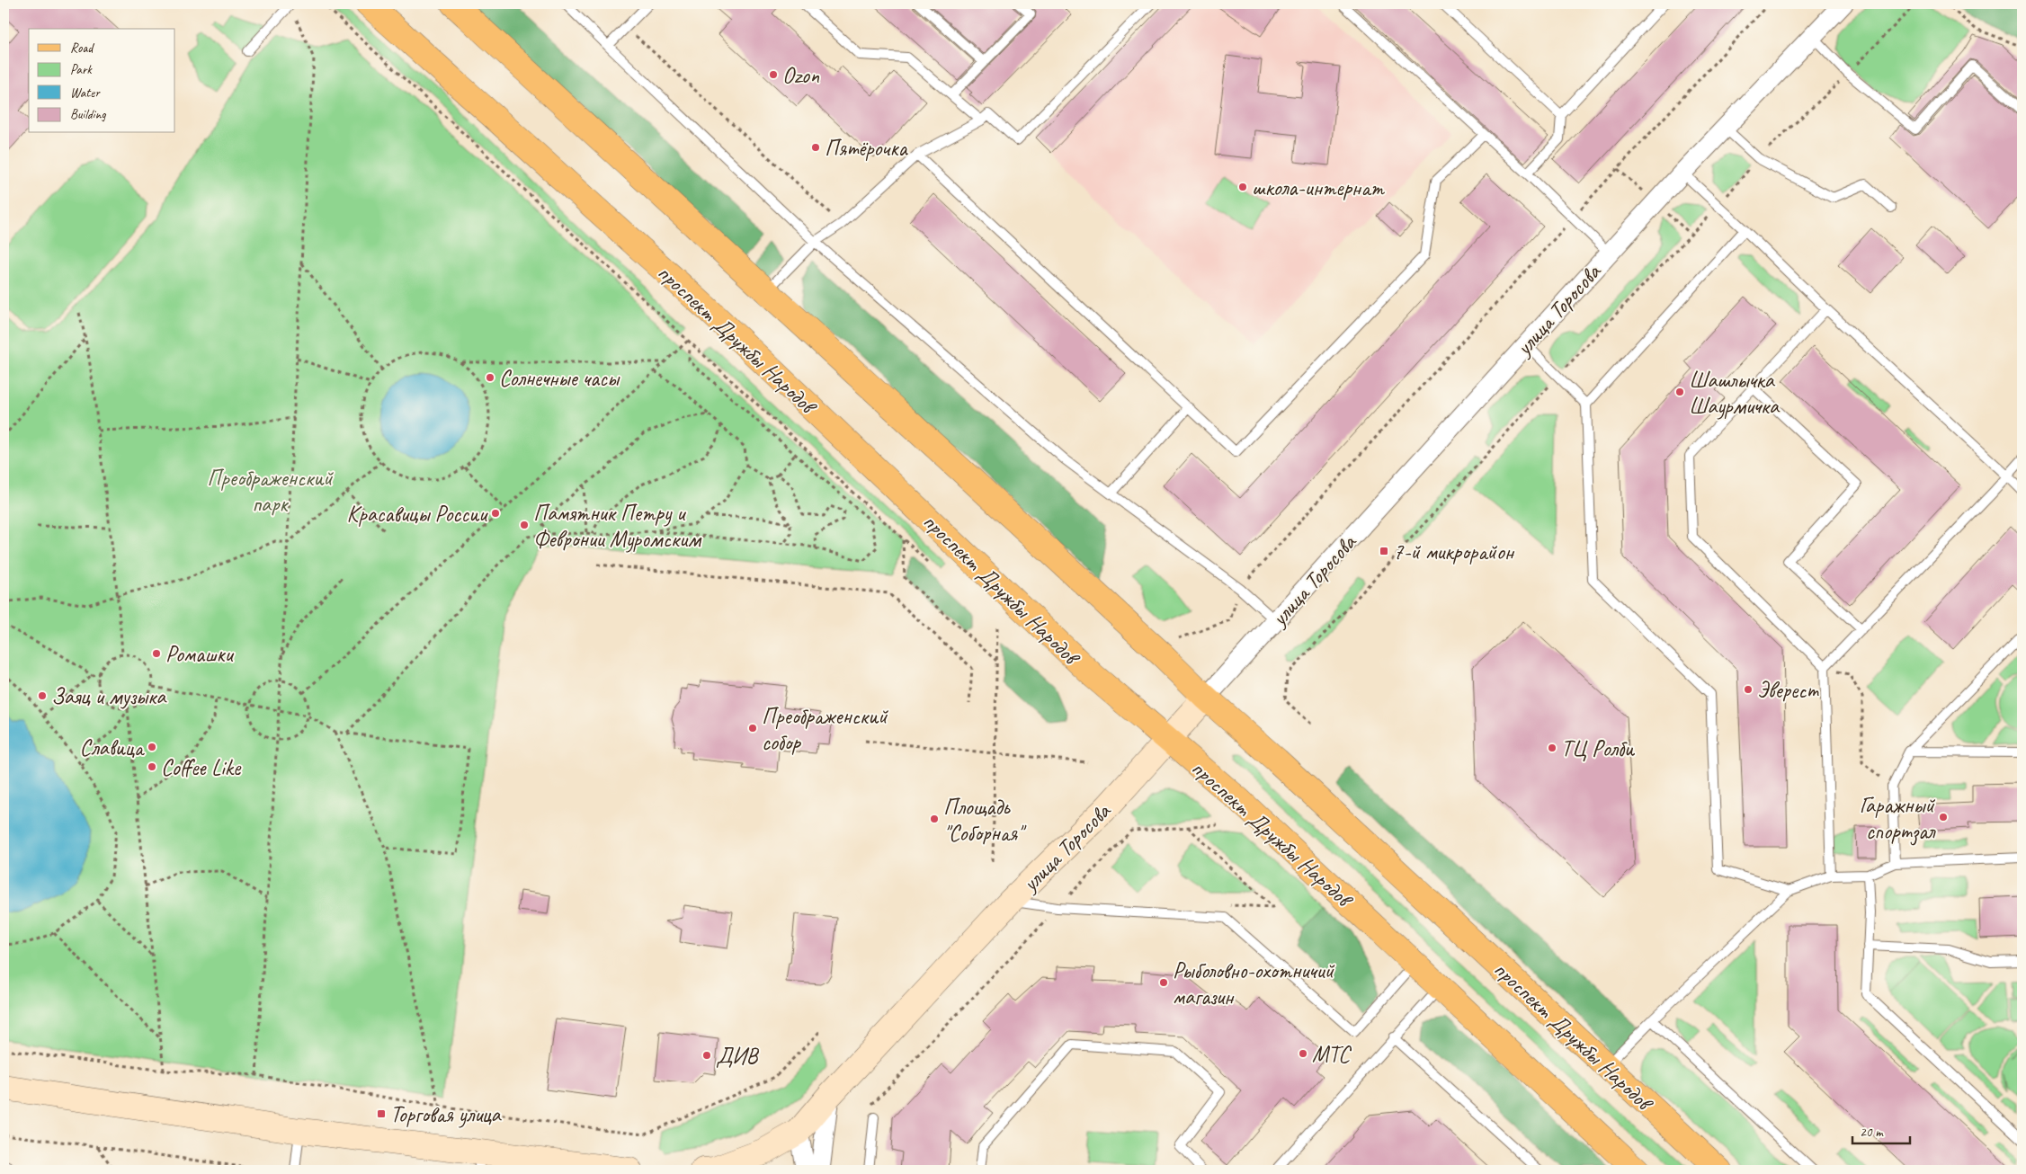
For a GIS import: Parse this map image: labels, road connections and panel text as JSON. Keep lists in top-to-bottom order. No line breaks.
{"streets":{"main road":["проспект Дружбы Народов"],"street":["улица Торосова"]},"crossings":[["улица Торосова","проспект Дружбы Народов"]],"parks":["Преображенский парк"],"places":{"other":["Ozon","Пятёрочка","школа-интернат","Солнечные часы","Шашлычка Шаурмичка","Красавицы России","Памятник Петру и Февронии Муромским","Ромашки","Эверест","Заяц и музыка","Преображенский собор","Славица","ТЦ Ролби","Coffee Like","Гаражный спортзал","Площадь \"Соборная\"","Рыболовно-охотничий магазин","МТС","ДИВ"],"transit":["7-й микрорайон","Торговая улица"]},"legend":["Road","Park","Water","Building"],"scale_bar":"20 m"}
